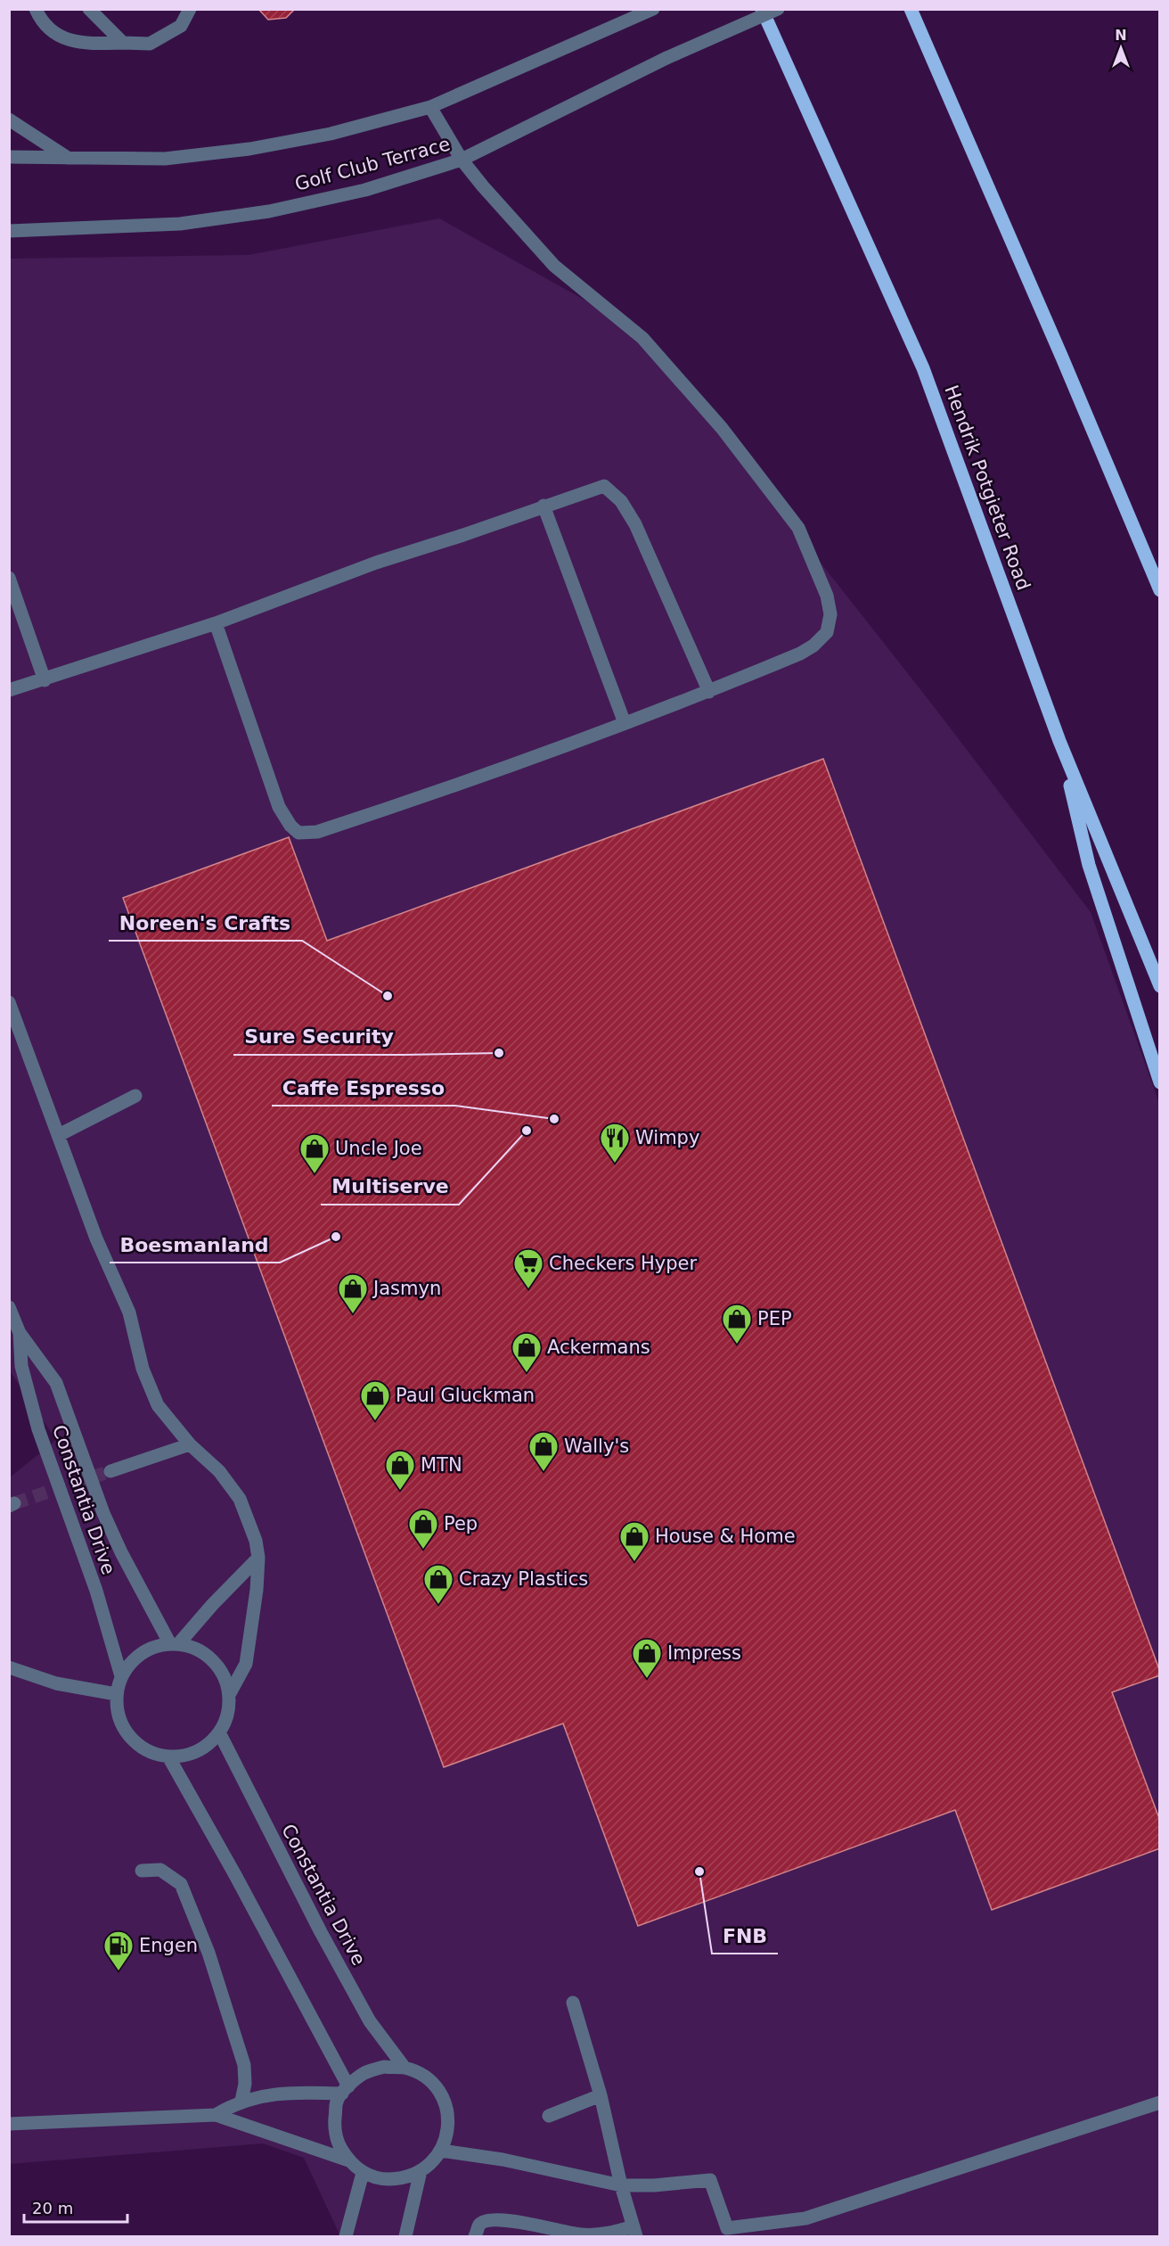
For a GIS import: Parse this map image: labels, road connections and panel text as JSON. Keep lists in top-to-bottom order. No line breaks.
{"streets":{"main road":["Hendrik Potgieter Road"],"street":["Golf Club Terrace","Constantia Drive"]},"places":{"other":["Noreen's Crafts","Sure Security","Caffe Espresso","Multiserve","Boesmanland","FNB"],"restaurant":["Wimpy"],"shop":["Uncle Joe","Jasmyn","PEP","Ackermans","Paul Gluckman","Wally's","MTN","Pep","House & Home","Crazy Plastics","Impress"],"supermarket":["Checkers Hyper"],"fuel station":["Engen"]},"scale_bar":"20 m","north":"top"}
